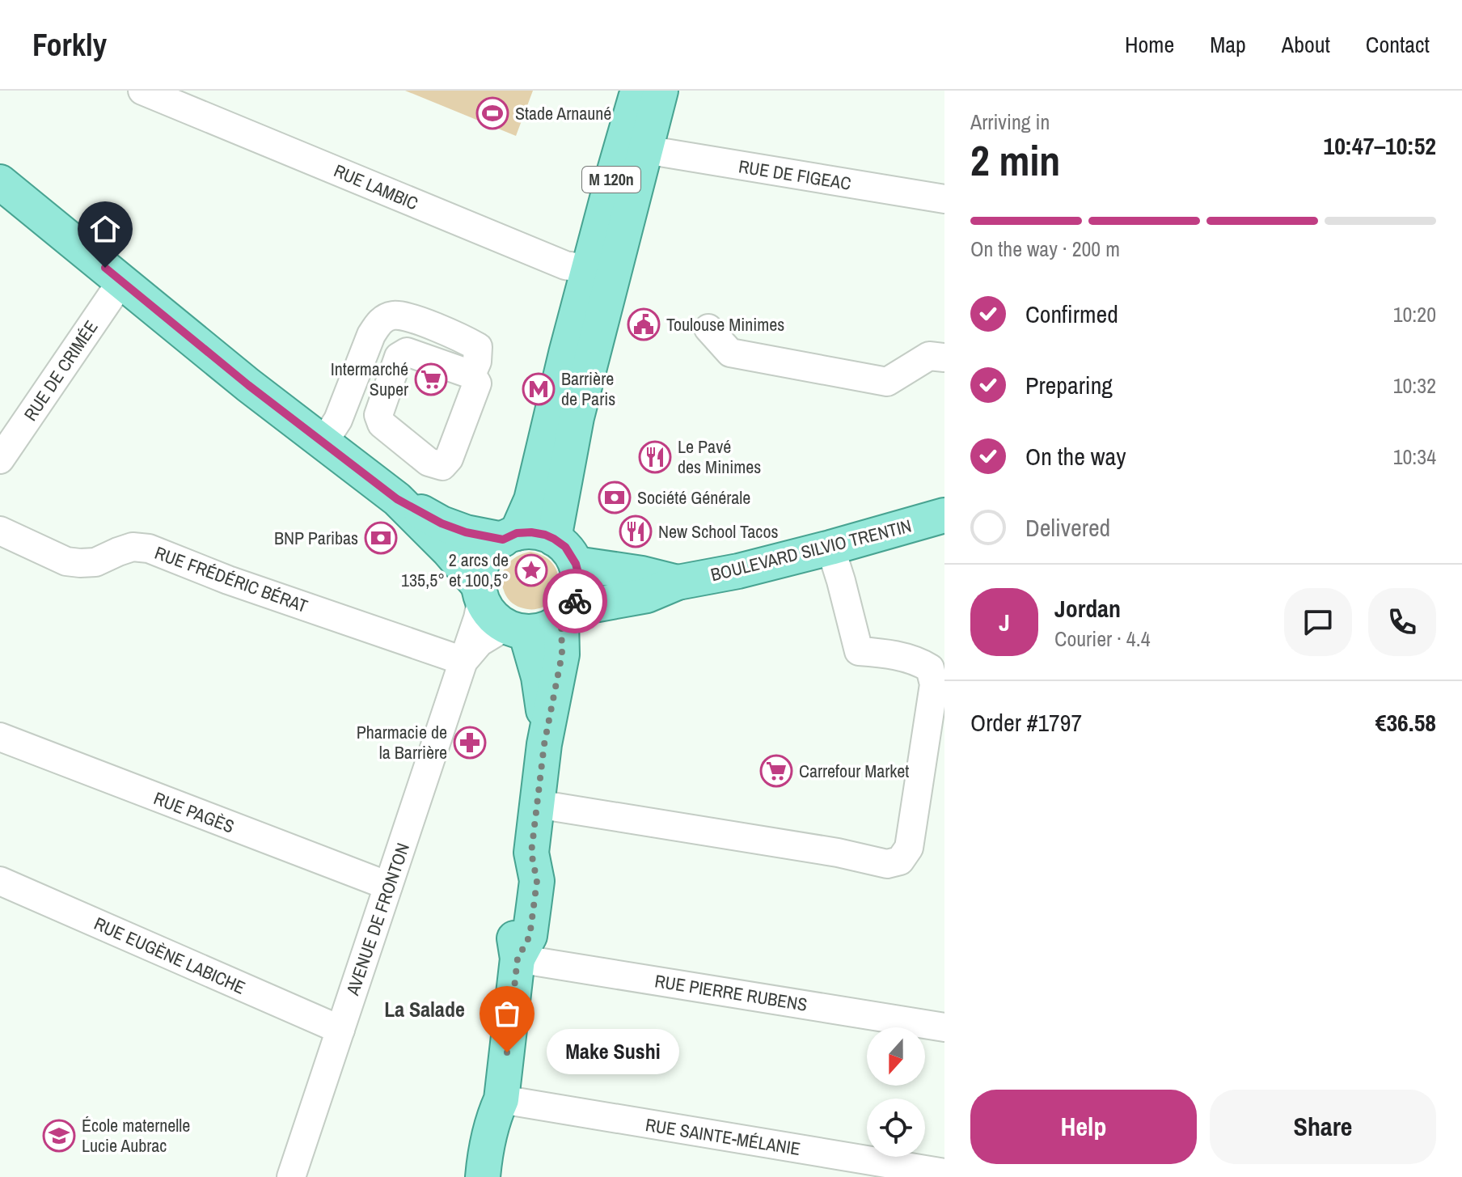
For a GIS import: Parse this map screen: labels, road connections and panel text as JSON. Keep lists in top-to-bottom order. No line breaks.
{"streets":{"main road":["M 120n","BOULEVARD SILVIO TRENTIN"],"street":["RUE DE FIGEAC","RUE LAMBIC","RUE DE CRIMÉE","RUE FRÉDÉRIC BÉRAT","RUE PAGÈS","AVENUE DE FRONTON","RUE EUGÈNE LABICHE","RUE PIERRE RUBENS","RUE SAINTE-MÉLANIE"]},"crossings":[["RUE DE FIGEAC","M 120n"],["M 120n","RUE LAMBIC"],["M 120n","BOULEVARD SILVIO TRENTIN"],["M 120n","AVENUE DE FRONTON"],["BOULEVARD SILVIO TRENTIN","AVENUE DE FRONTON"],["RUE FRÉDÉRIC BÉRAT","AVENUE DE FRONTON"],["RUE PAGÈS","AVENUE DE FRONTON"],["AVENUE DE FRONTON","RUE EUGÈNE LABICHE"]],"districts":["La Salade"],"places":{"sports":["Stade Arnauné"],"public building":["Toulouse Minimes"],"supermarket":["Intermarché Super","Carrefour Market"],"metro station":["Barrière de Paris"],"restaurant":["Le Pavé des Minimes","New School Tacos"],"bank":["Société Générale","BNP Paribas"],"place":["2 arcs de 135,5° et 100,5°"],"pharmacy":["Pharmacie de la Barrière"],"other":["Make Sushi"],"school or university":["École maternelle Lucie Aubrac"]},"north":"bottom","page":{"header":"Forkly","nav":["Home","Map","About","Contact"],"heading":["2 min","Arriving in","10:47–10:52"],"panel":["Jordan","Courier · 4.4","Order #1797","€36.58"],"bar":"On the way · 200 m","list":[["Confirmed","10:20"],["Preparing","10:32"],["On the way","10:34"],"Delivered"],"round":"J","bubble":"Make Sushi","buttons":["Help","Share"]}}
